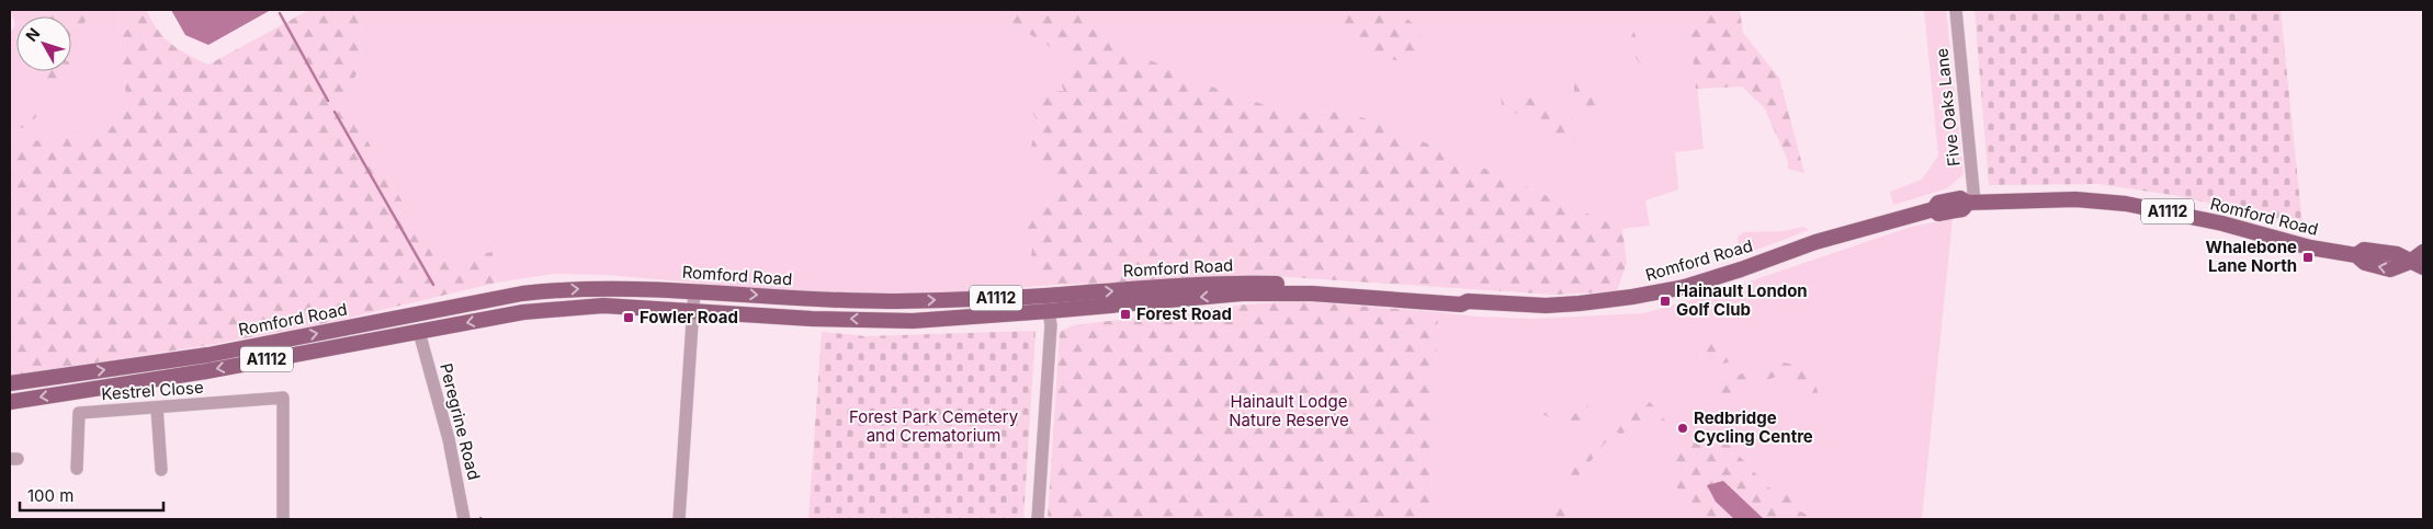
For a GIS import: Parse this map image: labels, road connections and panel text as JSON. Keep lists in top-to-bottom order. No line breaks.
{"streets":{"main road":["A1112","Romford Road"],"street":["Five Oaks Lane","Kestrel Close","Peregrine Road"]},"crossings":[["Five Oaks Lane","Romford Road"],["Romford Road","Peregrine Road"]],"parks":["Hainault Lodge Nature Reserve","Forest Park Cemetery and Crematorium"],"places":{"transit":["Whalebone Lane North","Hainault London Golf Club","Forest Road","Fowler Road"],"other":["Redbridge Cycling Centre"]},"scale_bar":"100 m","north":"top left"}
